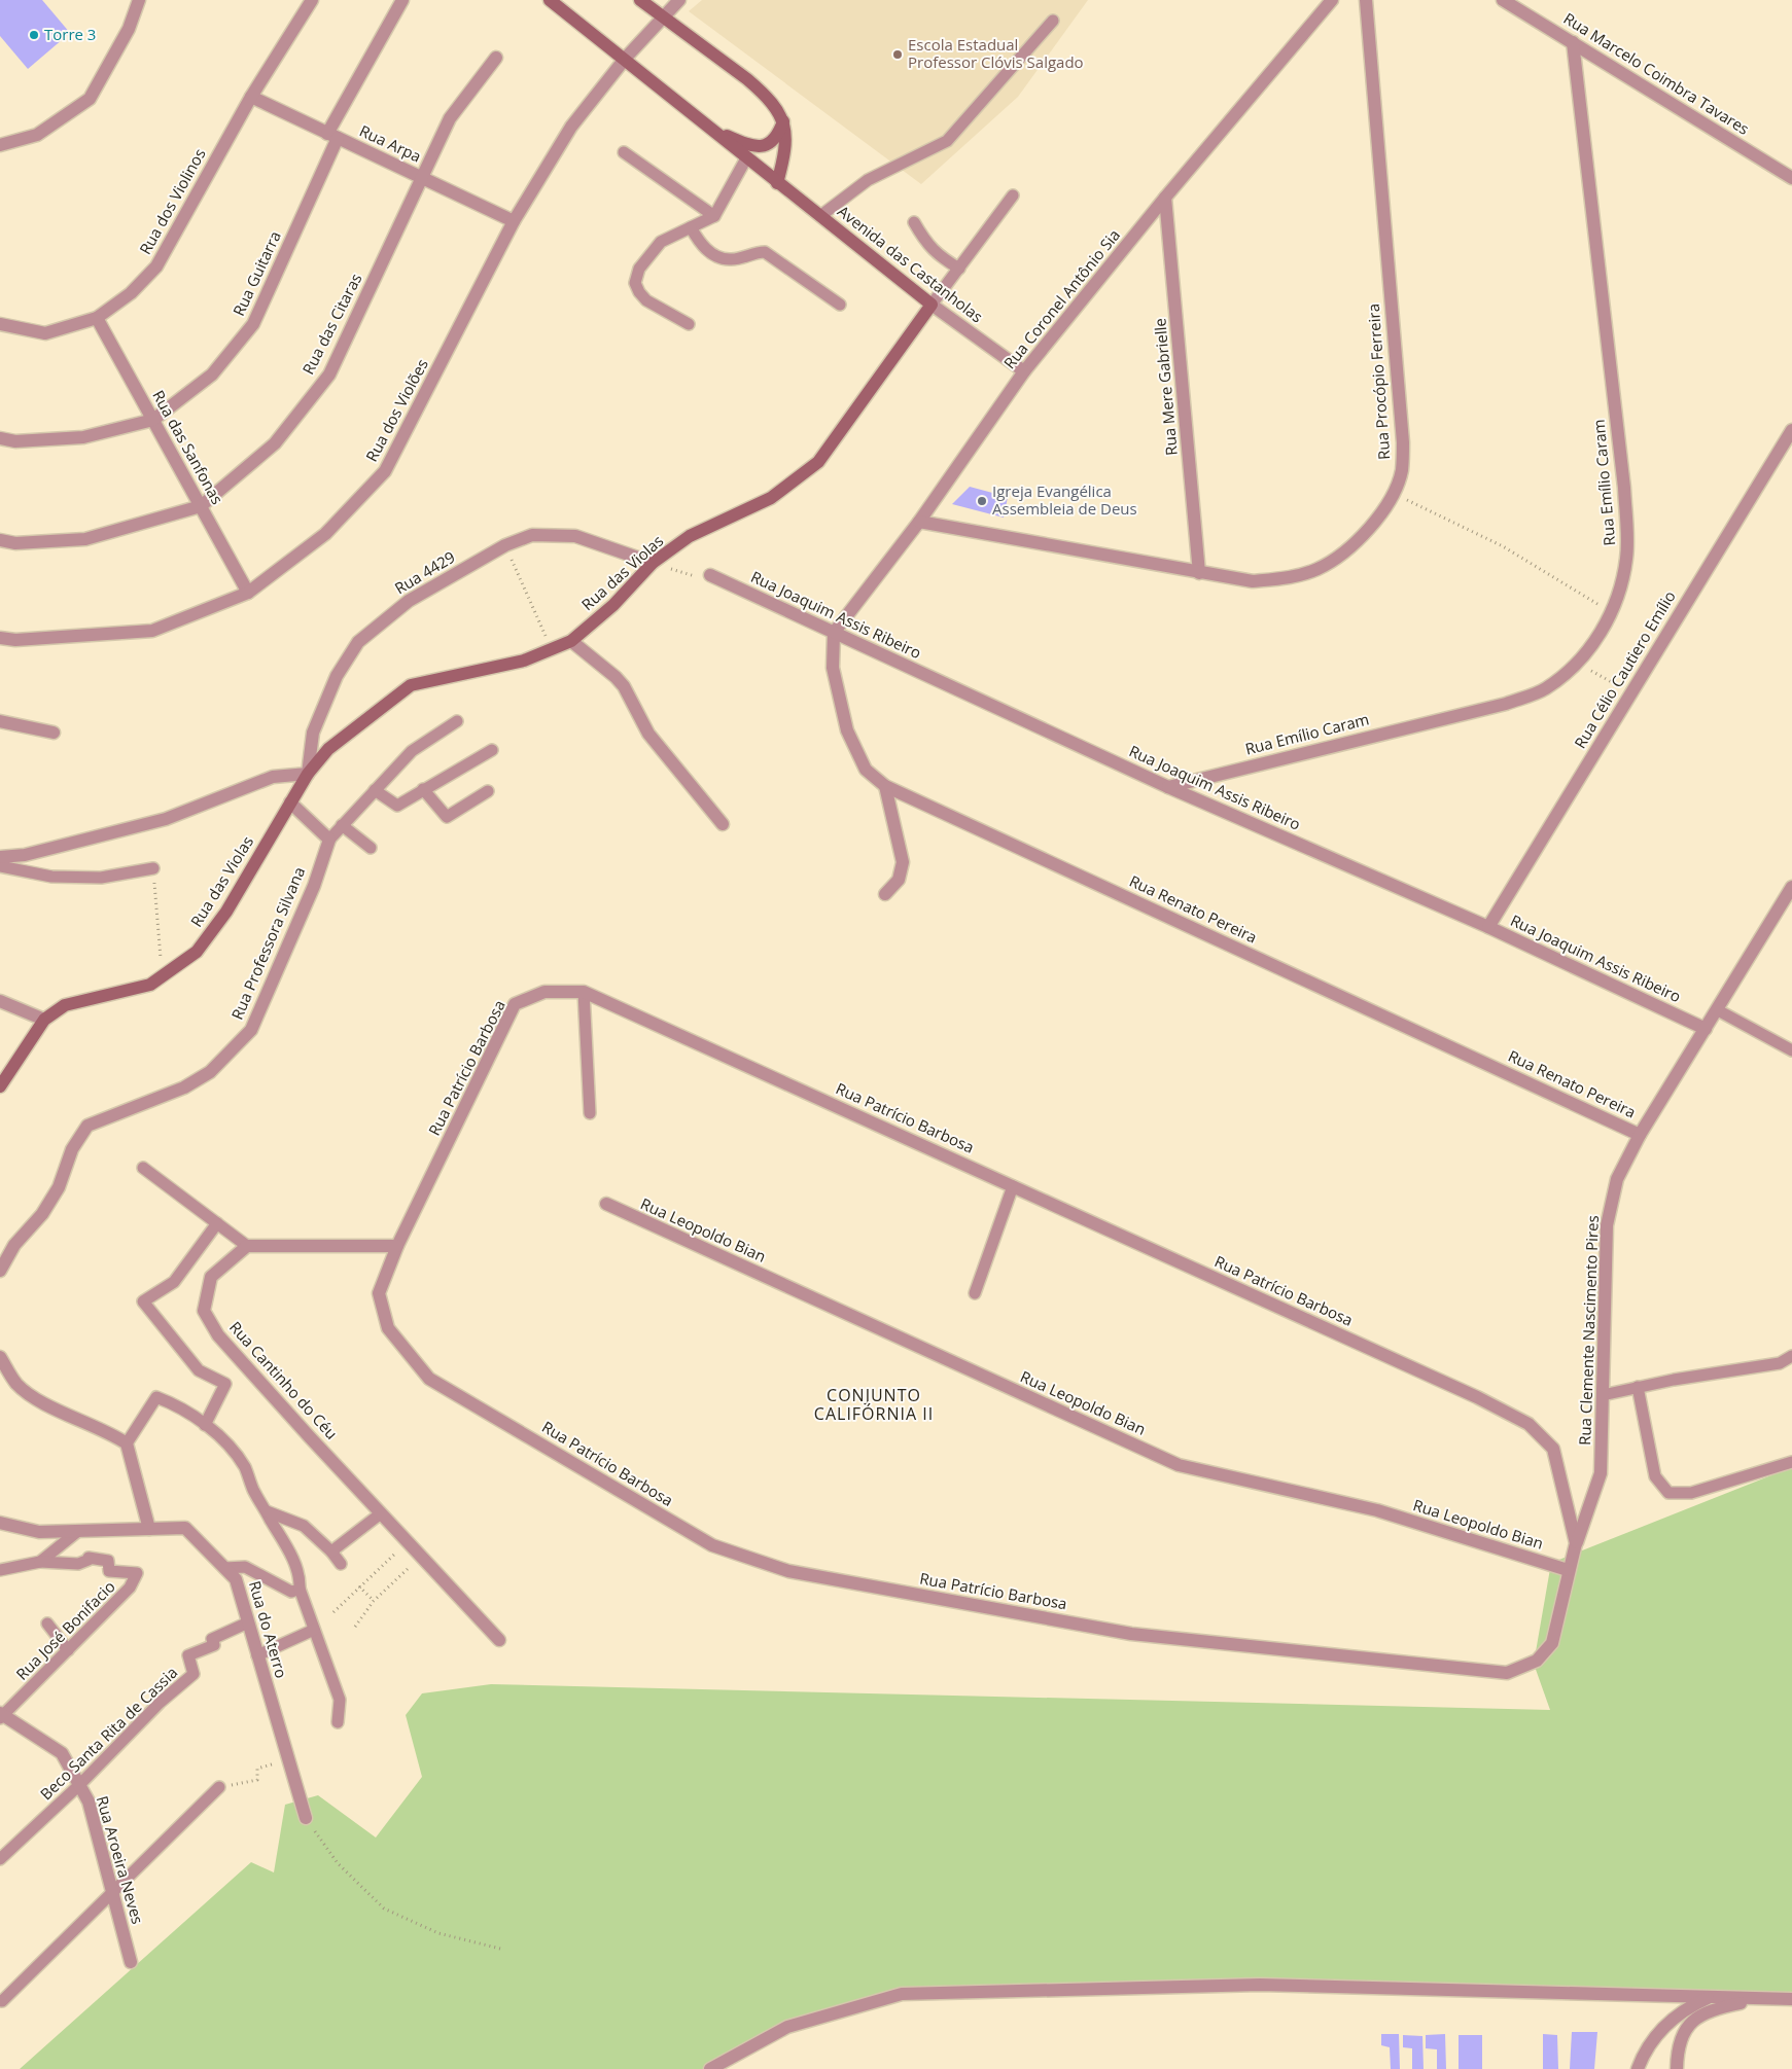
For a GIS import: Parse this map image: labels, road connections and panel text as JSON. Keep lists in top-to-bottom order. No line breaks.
{"streets":{"street":["Rua Marcelo Coimbra Tavares","Rua Arpa","Rua dos Violinos","Avenida das Castanholas","Rua Guitarra","Rua Coronel Antônio Sia","Rua das Citaras","Rua Procópio Ferreira","Rua Mere Gabrielle","Rua dos Violões","Rua das Sanfonas","Rua Emílio Caram","Rua 4429","Rua das Violas","Rua Joaquim Assis Ribeiro","Rua Célio Cautiero Emílio","Rua Renato Pereira","Rua Professora Silvana","Rua Patrício Barbosa","Rua Leopoldo Bian","Rua Clemente Nascimento Pires","Rua Cantinho do Céu","Rua do Aterro","Rua Aroeira Neves"],"lane":["Rua José Bonifacio","Beco Santa Rita de Cassia"]},"crossings":[["Rua Marcelo Coimbra Tavares","Rua Emílio Caram"],["Rua Arpa","Rua dos Violinos"],["Rua Arpa","Rua Guitarra"],["Rua Arpa","Rua das Citaras"],["Rua Arpa","Rua dos Violões"],["Rua dos Violinos","Rua das Sanfonas"],["Avenida das Castanholas","Rua Coronel Antônio Sia"],["Avenida das Castanholas","Rua dos Violões"],["Avenida das Castanholas","Rua das Violas"],["Rua Guitarra","Rua das Sanfonas"],["Rua Coronel Antônio Sia","Rua Procópio Ferreira"],["Rua Coronel Antônio Sia","Rua Mere Gabrielle"],["Rua Coronel Antônio Sia","Rua Joaquim Assis Ribeiro"],["Rua Coronel Antônio Sia","Rua Renato Pereira"],["Rua das Citaras","Rua das Sanfonas"],["Rua Procópio Ferreira","Rua Mere Gabrielle"],["Rua dos Violões","Rua das Sanfonas"],["Rua Emílio Caram","Rua Joaquim Assis Ribeiro"],["Rua 4429","Rua das Violas"],["Rua Joaquim Assis Ribeiro","Rua Célio Cautiero Emílio"],["Rua Joaquim Assis Ribeiro","Rua Renato Pereira"],["Rua Joaquim Assis Ribeiro","Rua Clemente Nascimento Pires"],["Rua Renato Pereira","Rua Clemente Nascimento Pires"],["Rua Patrício Barbosa","Rua Leopoldo Bian"],["Rua Patrício Barbosa","Rua Clemente Nascimento Pires"],["Rua do Aterro","Beco Santa Rita de Cassia"],["Rua José Bonifacio","Rua Aroeira Neves"],["Beco Santa Rita de Cassia","Rua Aroeira Neves"]],"districts":["CONJUNTO CALIFÓRNIA II"],"places":["Torre 3","Escola Estadual Professor Clóvis Salgado","Igreja Evangélica Assembleia de Deus"]}
